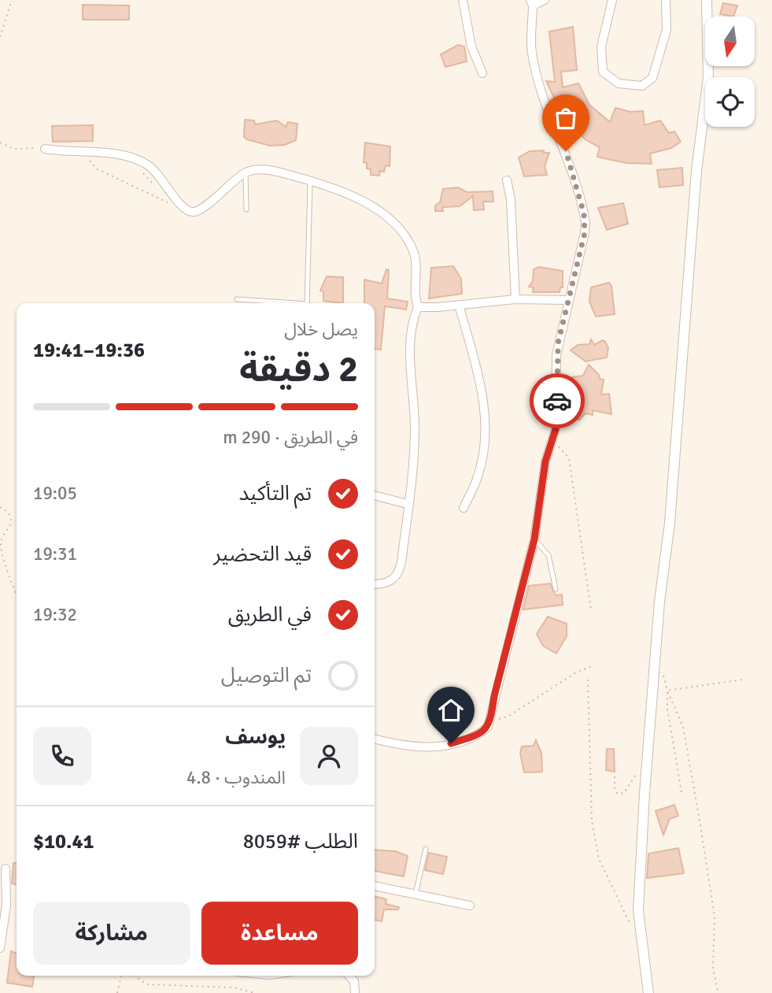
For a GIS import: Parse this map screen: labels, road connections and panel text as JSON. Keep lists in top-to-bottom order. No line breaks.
{"north":"bottom","page":{"heading":["2 دقيقة","يصل خلال","19:36–19:41"],"panel":["يوسف","المندوب · 4.8","الطلب #8059","$10.41"],"bar":"في الطريق · 290 m","list":[["تم التأكيد","19:05"],["قيد التحضير","19:31"],["في الطريق","19:32"],"تم التوصيل"],"buttons":["مساعدة","مشاركة"]}}
